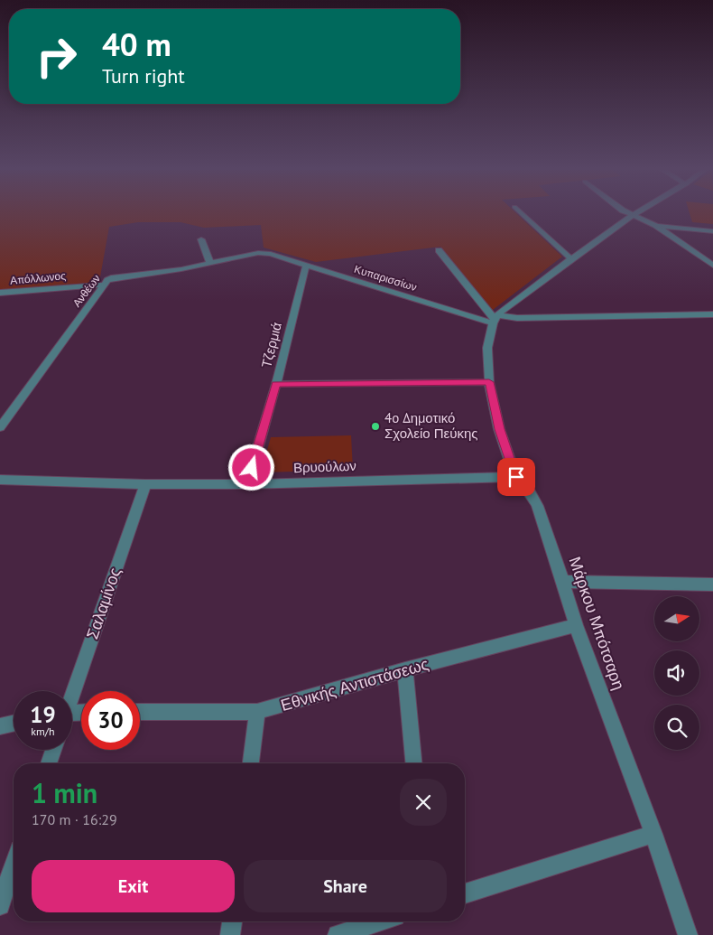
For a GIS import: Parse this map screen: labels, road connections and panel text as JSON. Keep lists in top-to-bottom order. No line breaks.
{"streets":{"street":["Απόλλωνος","Κυπαρισσίων","Ανθέων","Τζερμιά","Βρυούλων","Σαλαμίνος","Μάρκου Μπότσαρη","Εθνικής Αντιστάσεως"]},"crossings":[["Απόλλωνος","Ανθέων"],["Κυπαρισσίων","Ανθέων"],["Κυπαρισσίων","Τζερμιά"],["Κυπαρισσίων","Μάρκου Μπότσαρη"],["Τζερμιά","Βρυούλων"],["Βρυούλων","Σαλαμίνος"],["Βρυούλων","Μάρκου Μπότσαρη"],["Μάρκου Μπότσαρη","Εθνικής Αντιστάσεως"]],"places":["4o Δημοτικό Σχολείο Πεύκης"],"north":"right","page":{"turn":["40 m","Turn right"],"speed":"19 km/h","limit":"30","heading":["1 min","170 m · 16:29"],"buttons":["Exit","Share"]}}
